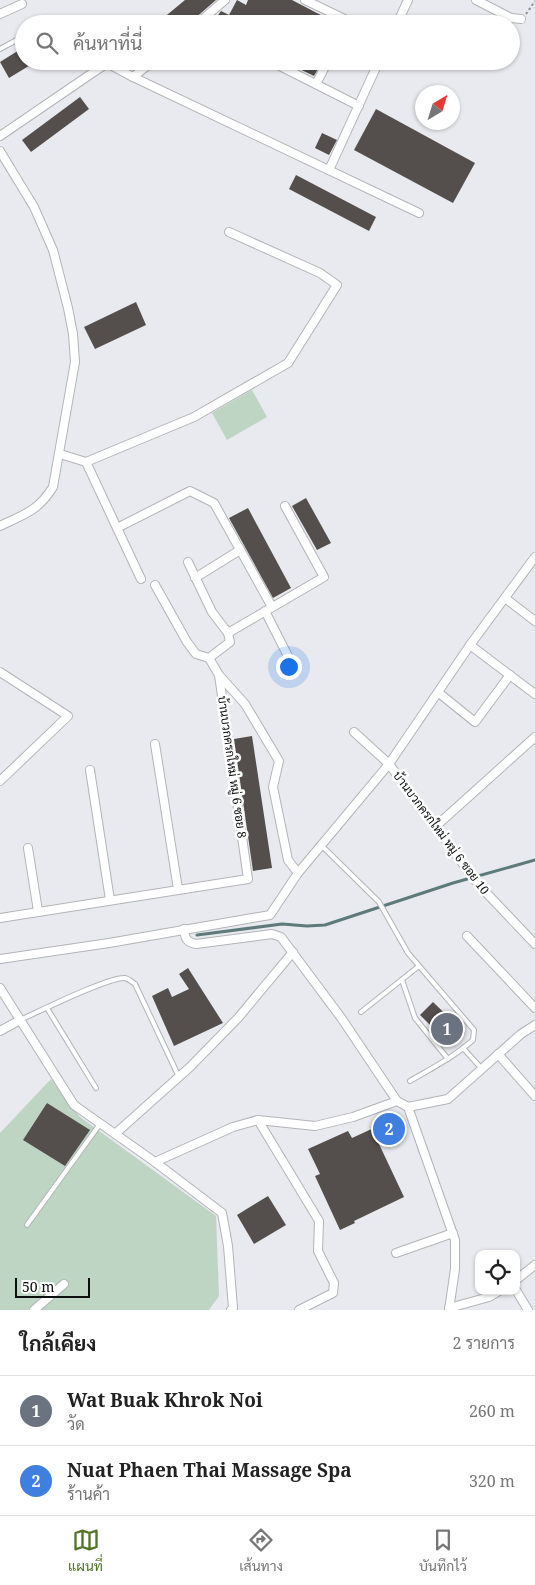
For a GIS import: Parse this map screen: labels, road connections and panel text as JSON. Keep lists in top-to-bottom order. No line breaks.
{"streets":{"street":["บ้านบวกครกใหม่ หมู่ 6 ซอย 8","บ้านบวกครกใหม่ หมู่ 6 ซอย 10"]},"scale_bar":"50 m","north":"top right","page":{"search":"ค้นหาที่นี่","pins":["1","2"],"scale":"50 m","heading":["ใกล้เคียง","2 รายการ"],"list":[{"mark":"1","name":"Wat Buak Khrok Noi","note":"วัด","value":"260 m"},{"mark":"2","name":"Nuat Phaen Thai Massage Spa","note":"ร้านค้า","value":"320 m"}],"nav":["แผนที่","เส้นทาง","บันทึกไว้"]}}
